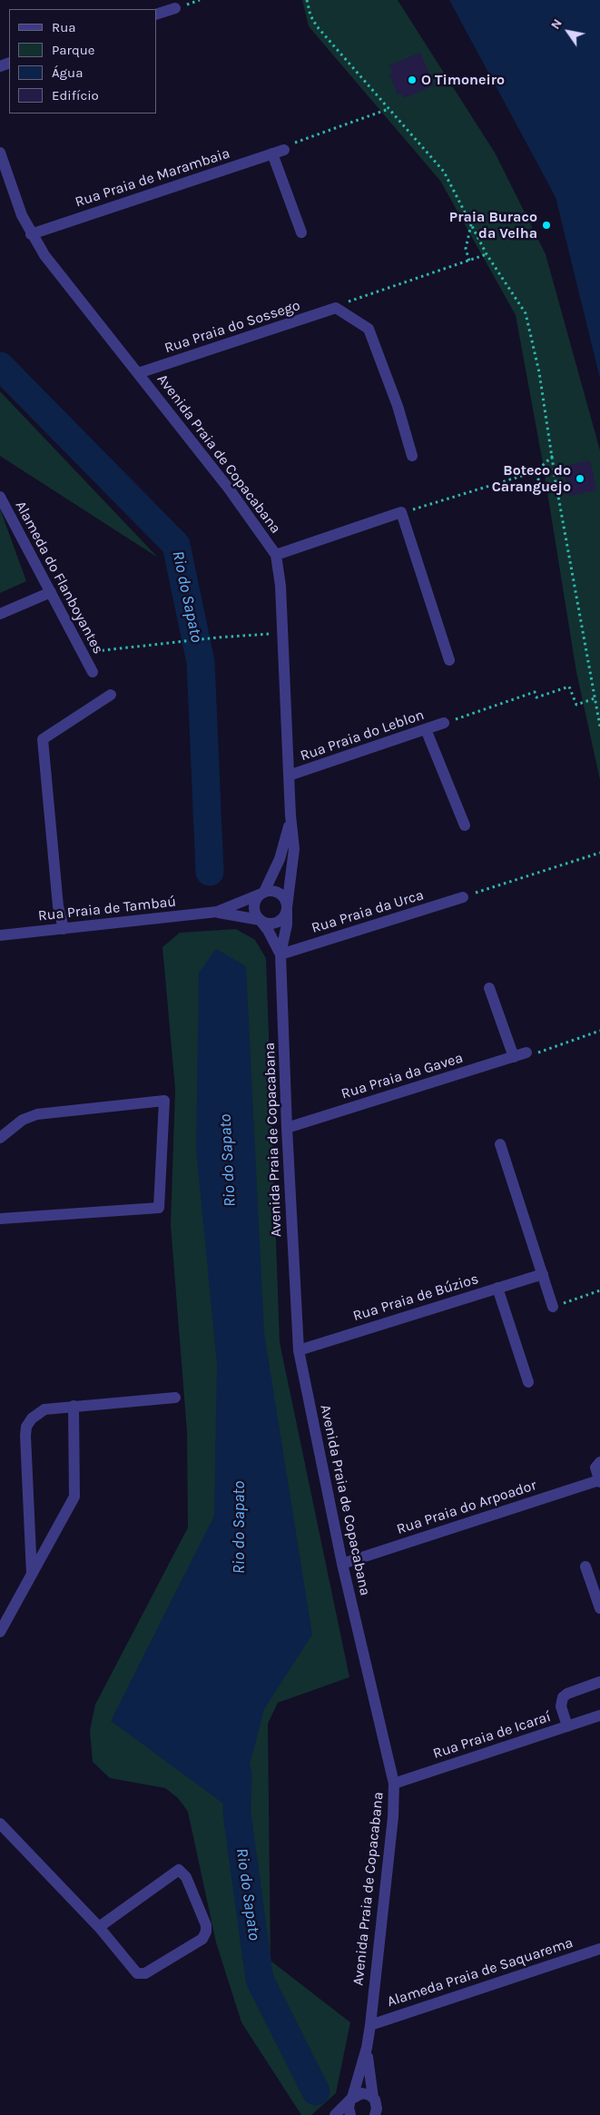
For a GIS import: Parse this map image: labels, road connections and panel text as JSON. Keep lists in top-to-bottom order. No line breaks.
{"streets":{"street":["Rua Praia de Marambaia","Rua Praia do Sossego","Avenida Praia de Copacabana","Alameda do Flanboyantes","Rua Praia do Leblon","Rua Praia de Tambaú","Rua Praia da Urca","Rua Praia da Gavea","Rua Praia de Búzios","Rua Praia do Arpoador","Rua Praia de Icaraí","Alameda Praia de Saquarema"]},"crossings":[["Rua Praia de Marambaia","Avenida Praia de Copacabana"],["Rua Praia do Sossego","Avenida Praia de Copacabana"],["Avenida Praia de Copacabana","Rua Praia do Leblon"],["Avenida Praia de Copacabana","Rua Praia de Tambaú"],["Avenida Praia de Copacabana","Rua Praia da Urca"],["Avenida Praia de Copacabana","Rua Praia da Gavea"],["Avenida Praia de Copacabana","Rua Praia de Búzios"],["Avenida Praia de Copacabana","Rua Praia do Arpoador"],["Avenida Praia de Copacabana","Rua Praia de Icaraí"],["Avenida Praia de Copacabana","Alameda Praia de Saquarema"]],"water":["Rio do Sapato"],"places":["O Timoneiro","Praia Buraco da Velha","Boteco do Caranguejo"],"legend":["Rua","Parque","Água","Edifício"],"north":"top left"}
